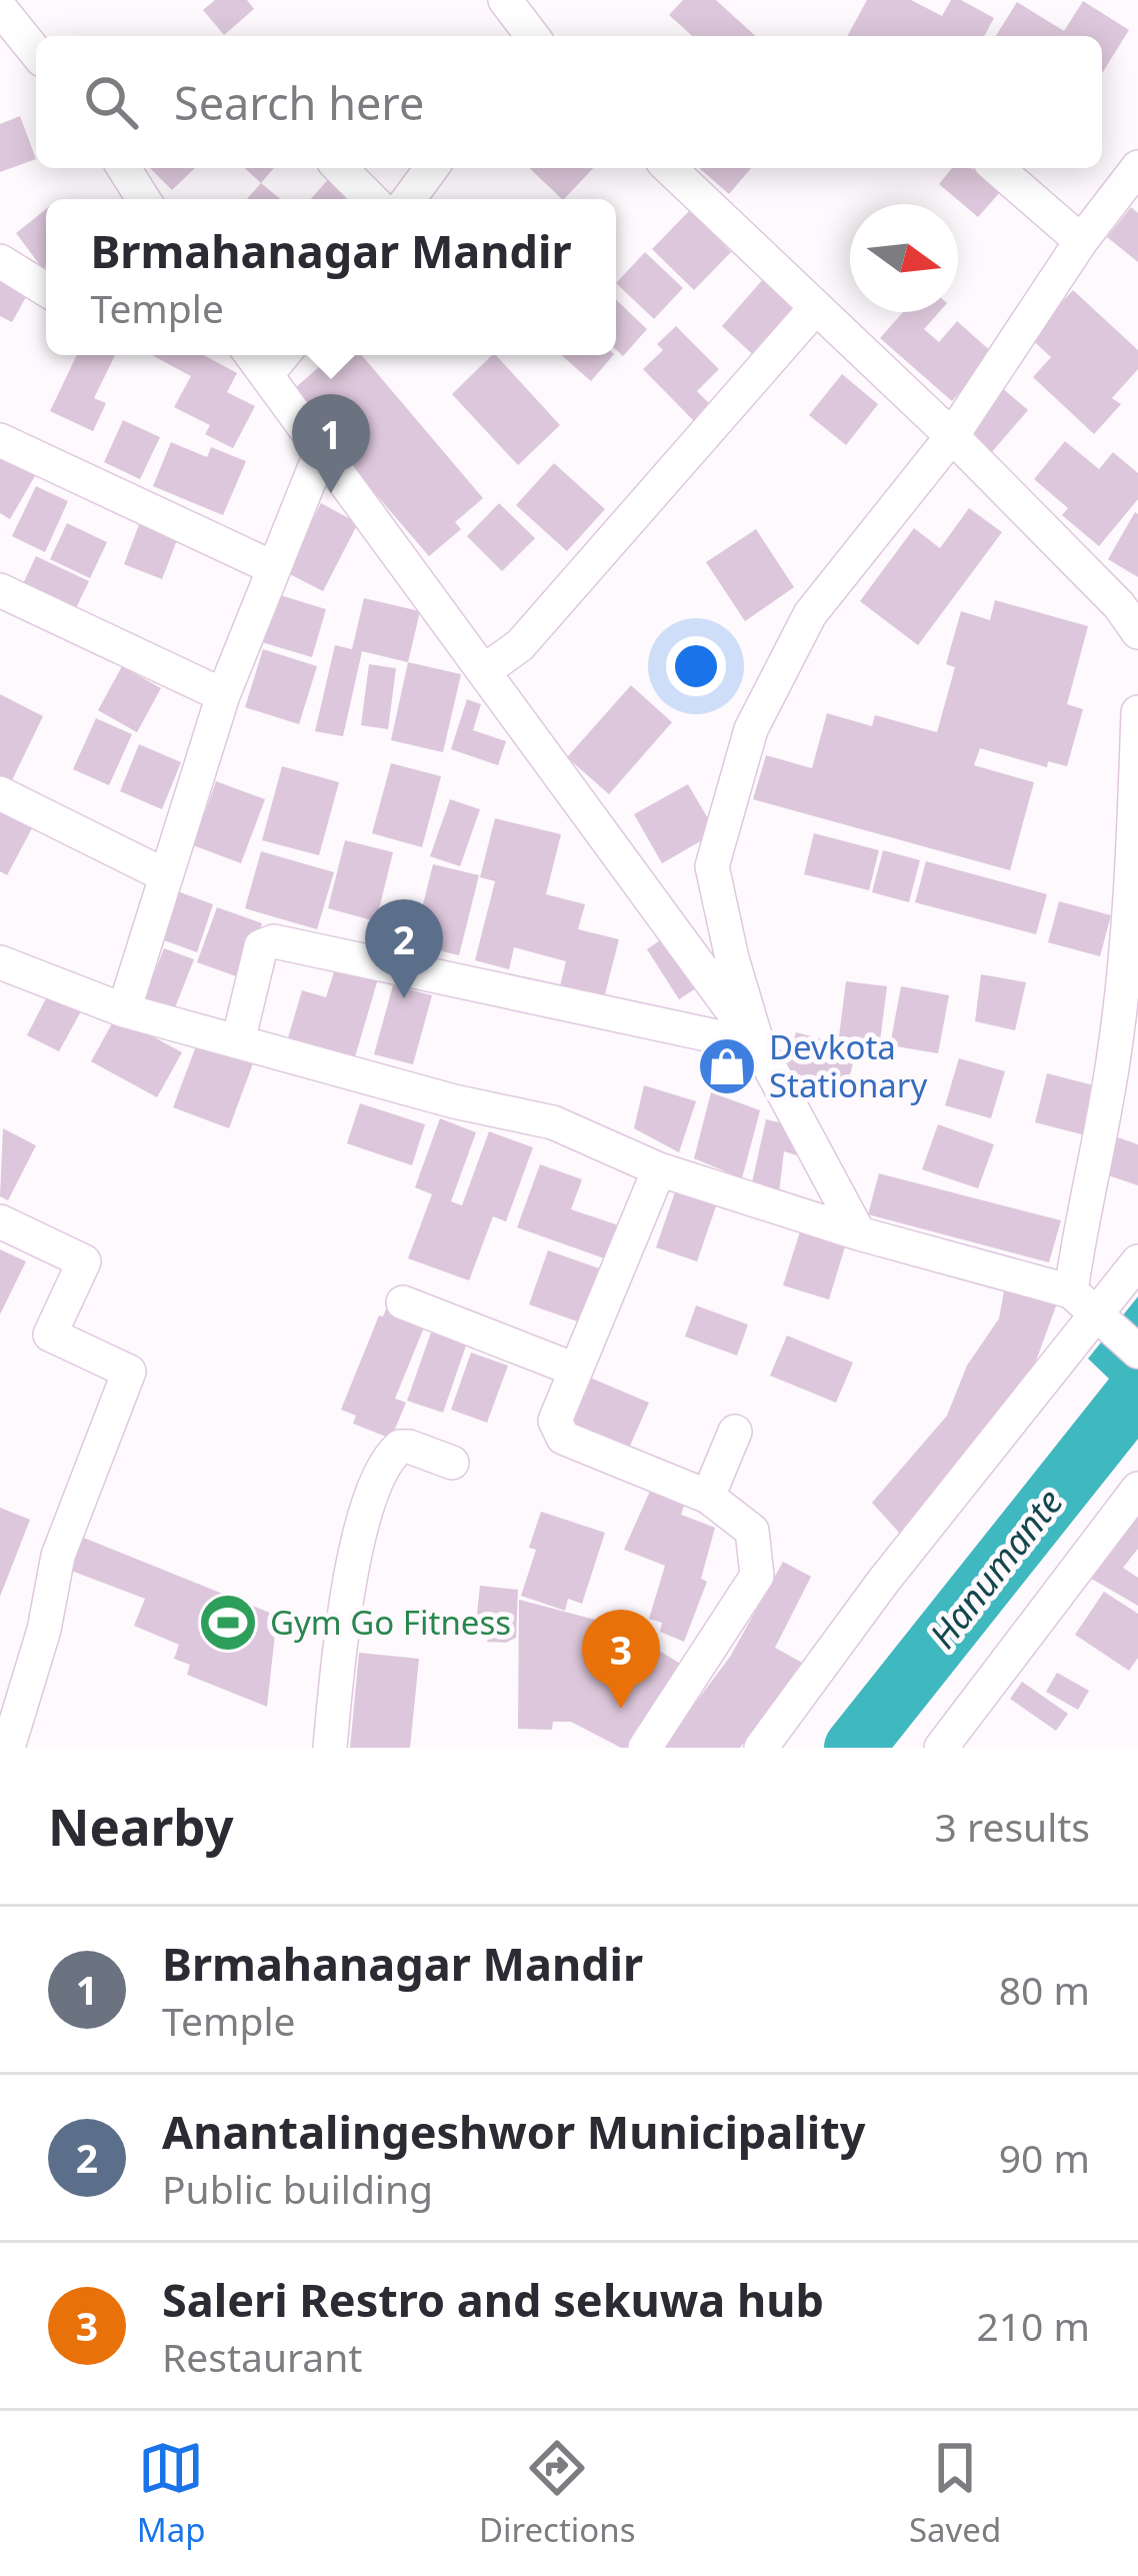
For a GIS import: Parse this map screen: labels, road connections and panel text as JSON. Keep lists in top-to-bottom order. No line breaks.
{"water":["Hanumante"],"places":{"shop":["Devkota Stationary"],"sports":["Gym Go Fitness"]},"north":"right","page":{"search":"Search here","popup":["Brmahanagar Mandir","Temple"],"pins":["1","2","3"],"heading":["Nearby","3 results"],"list":[{"mark":"1","name":"Brmahanagar Mandir","note":"Temple","value":"80 m"},{"mark":"2","name":"Anantalingeshwor Municipality","note":"Public building","value":"90 m"},{"mark":"3","name":"Saleri Restro and sekuwa hub","note":"Restaurant","value":"210 m"}],"nav":["Map","Directions","Saved"]}}
